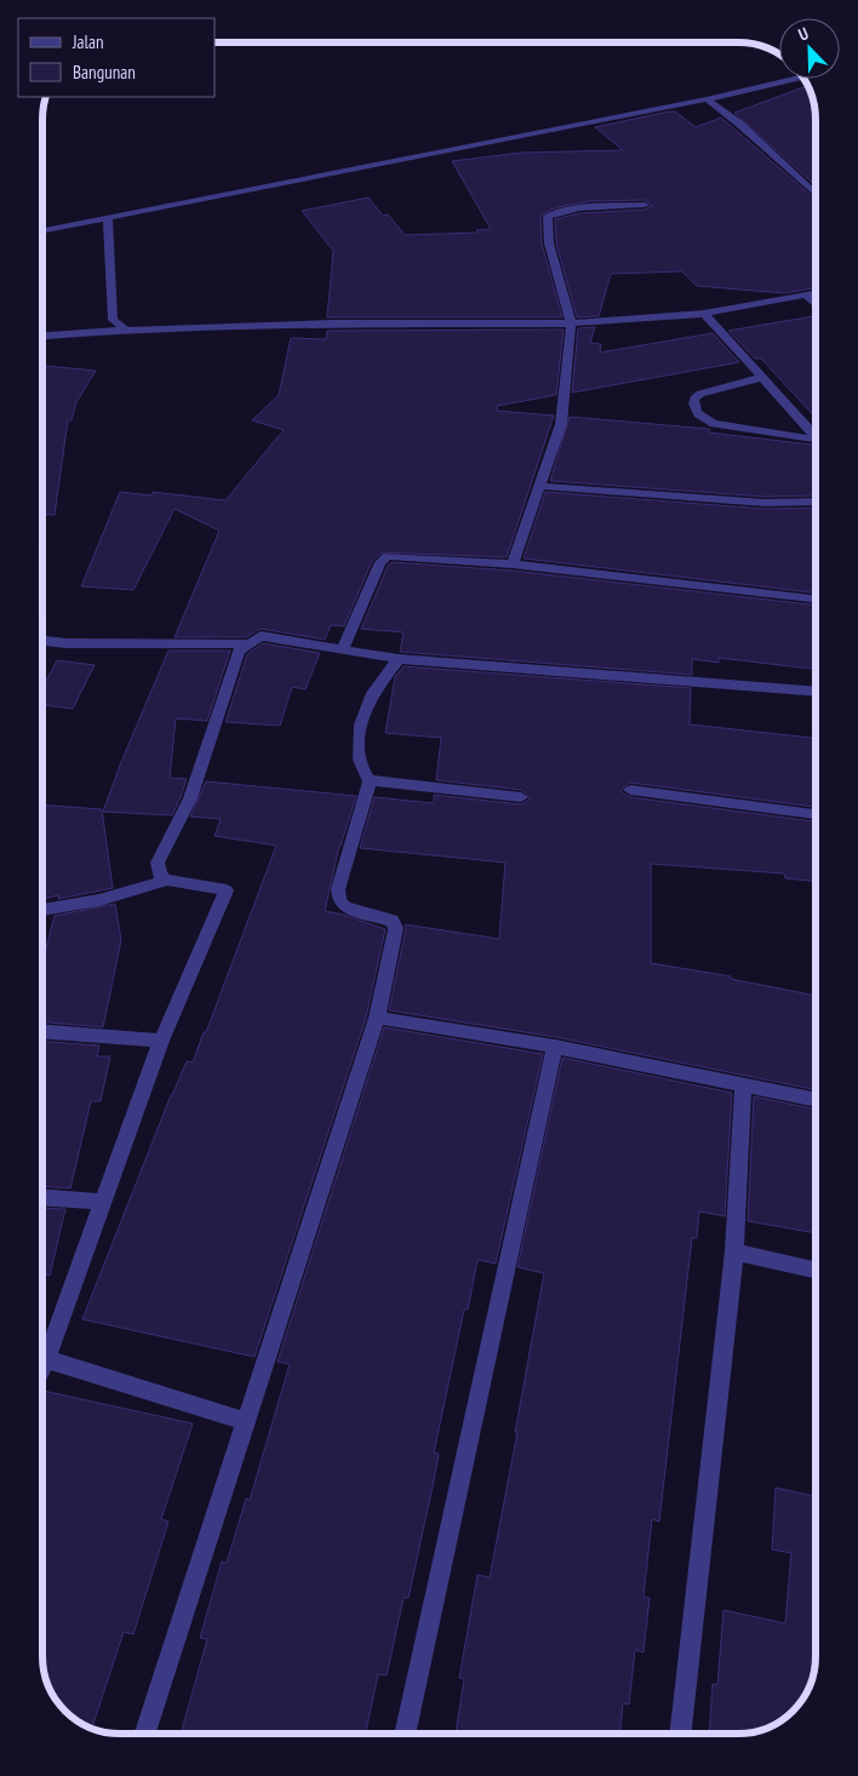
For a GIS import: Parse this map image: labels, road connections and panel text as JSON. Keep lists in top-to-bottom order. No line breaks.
{"legend":["Jalan","Bangunan"],"north":"top left"}
